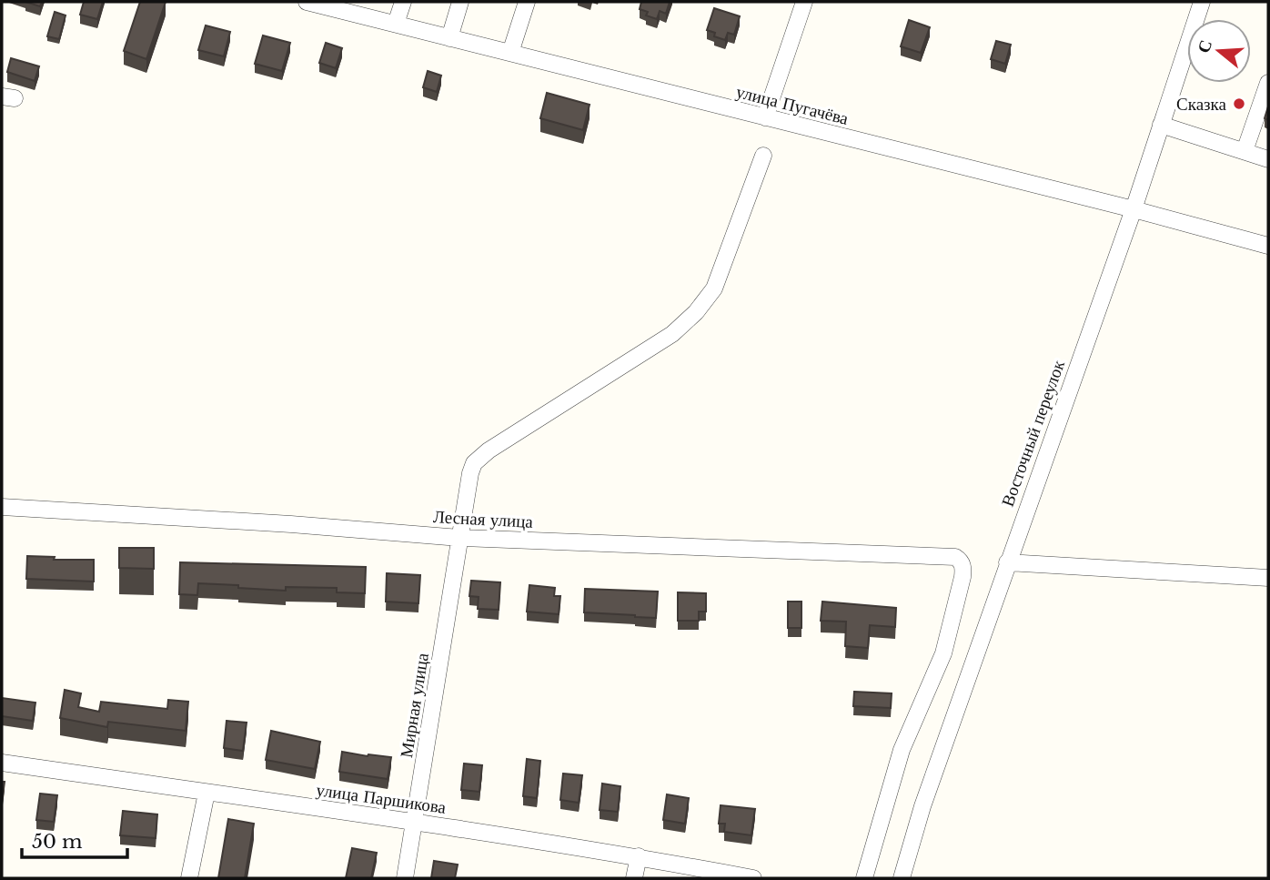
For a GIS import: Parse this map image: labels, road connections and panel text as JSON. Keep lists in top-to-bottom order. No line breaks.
{"streets":{"street":["улица Пугачёва","Восточный переулок","Лесная улица","Мирная улица","улица Паршикова"]},"crossings":[["улица Пугачёва","Восточный переулок"],["Лесная улица","Мирная улица"],["Мирная улица","улица Паршикова"]],"places":["Сказка"],"scale_bar":"50 m","north":"left"}
